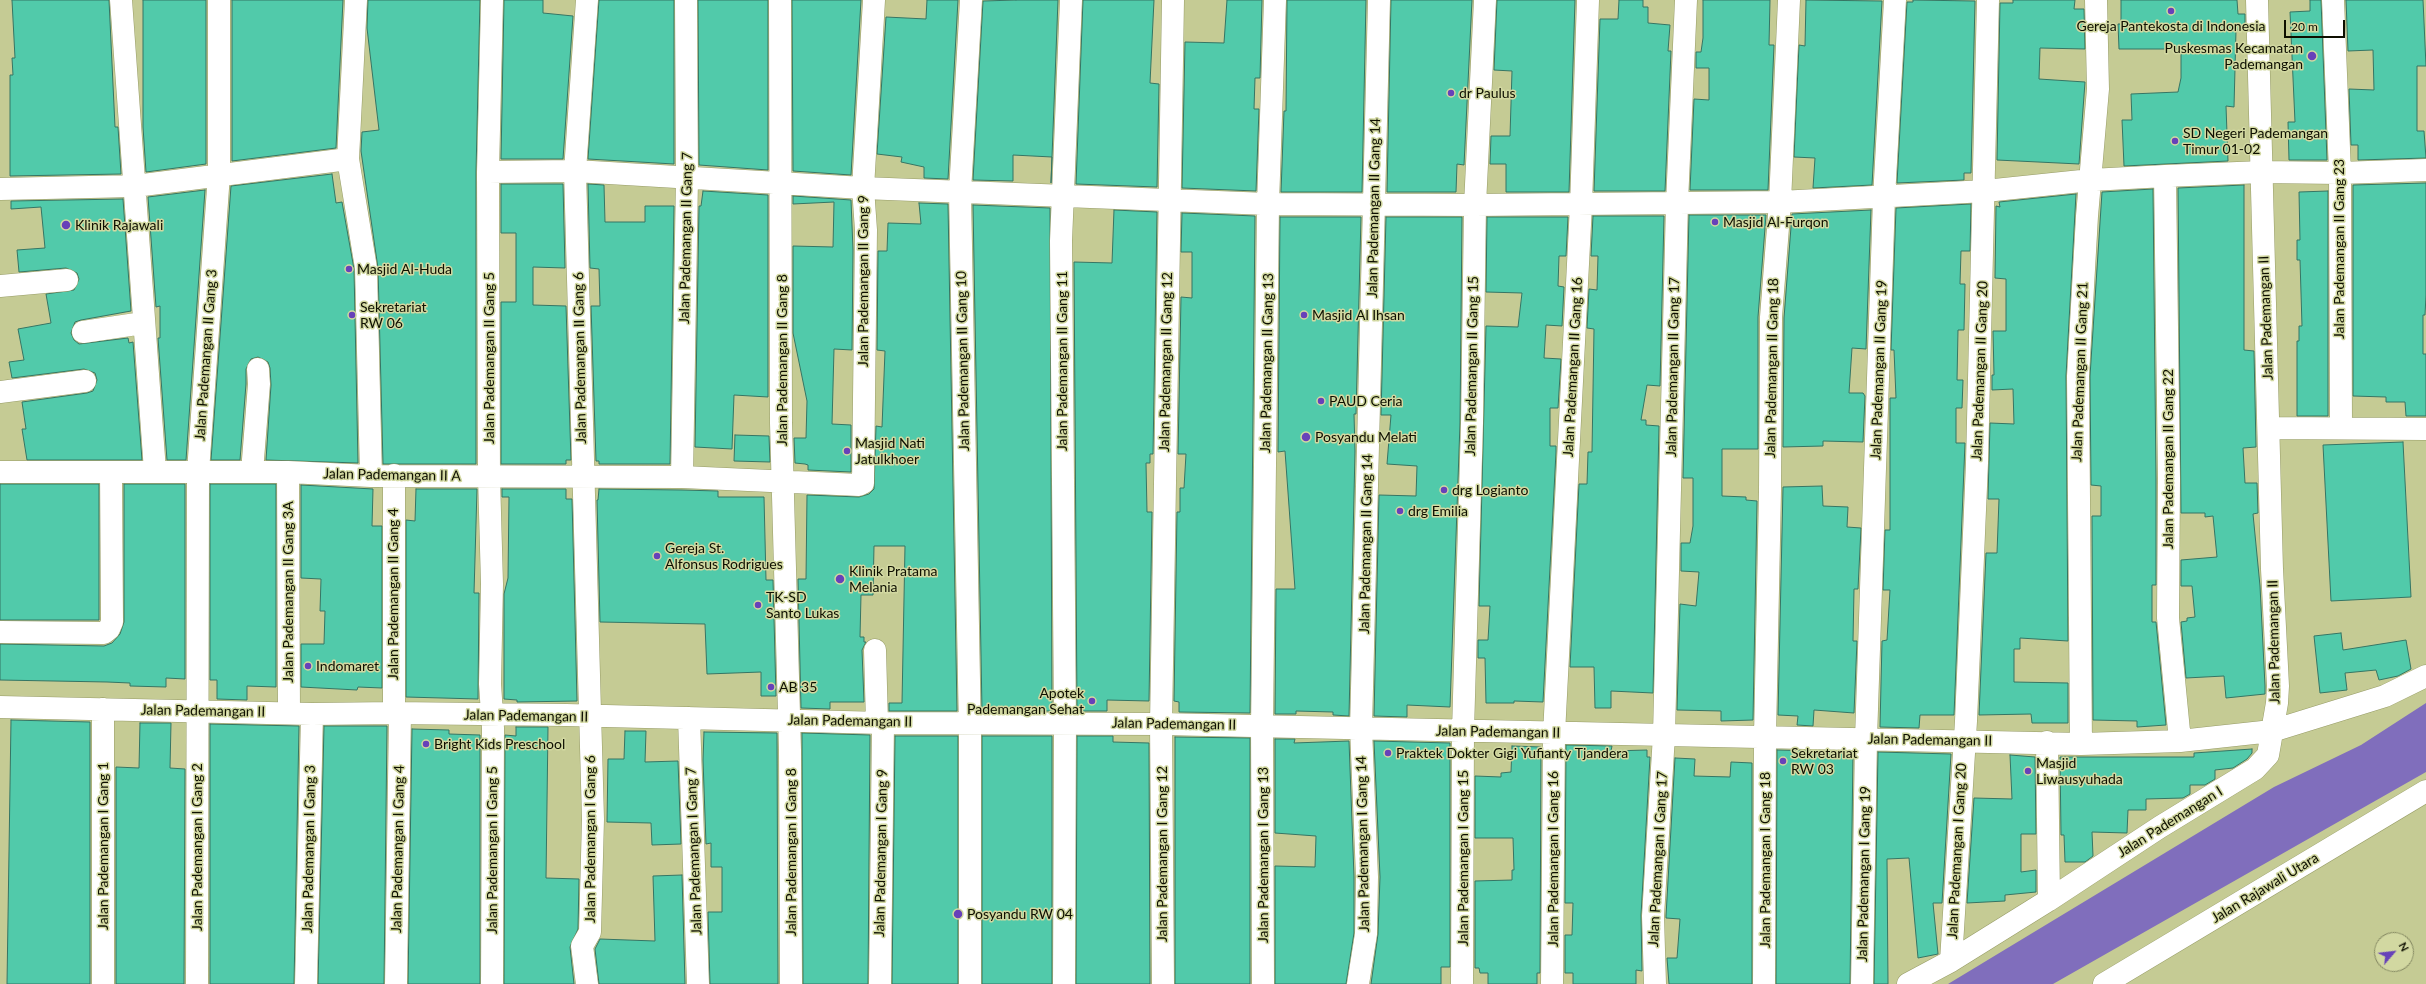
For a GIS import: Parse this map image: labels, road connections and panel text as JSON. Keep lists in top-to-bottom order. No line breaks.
{"streets":{"street":["Jalan Pademangan II Gang 14","Jalan Pademangan II Gang 7","Jalan Pademangan II Gang 23","Jalan Pademangan II Gang 9","Jalan Pademangan II","Jalan Pademangan II Gang 3","Jalan Pademangan II Gang 5","Jalan Pademangan II Gang 6","Jalan Pademangan II Gang 8","Jalan Pademangan II Gang 10","Jalan Pademangan II Gang 11","Jalan Pademangan II Gang 12","Jalan Pademangan II Gang 13","Jalan Pademangan II Gang 15","Jalan Pademangan II Gang 16","Jalan Pademangan II Gang 17","Jalan Pademangan II Gang 18","Jalan Pademangan II Gang 19","Jalan Pademangan II Gang 20","Jalan Pademangan II Gang 21","Jalan Pademangan II Gang 22","Jalan Pademangan II A","Jalan Pademangan II Gang 3A","Jalan Pademangan II Gang 4","Jalan Pademangan I","Jalan Pademangan I Gang 6","Jalan Pademangan I Gang 14","Jalan Pademangan I Gang 1","Jalan Pademangan I Gang 2","Jalan Pademangan I Gang 3","Jalan Pademangan I Gang 4","Jalan Pademangan I Gang 5","Jalan Pademangan I Gang 7","Jalan Pademangan I Gang 20","Jalan Pademangan I Gang 8","Jalan Pademangan I Gang 9","Jalan Pademangan I Gang 12","Jalan Pademangan I Gang 13","Jalan Pademangan I Gang 15","Jalan Pademangan I Gang 16","Jalan Pademangan I Gang 17","Jalan Pademangan I Gang 18","Jalan Pademangan I Gang 19","Jalan Rajawali Utara"]},"crossings":[["Jalan Pademangan II Gang 14","Jalan Pademangan II"],["Jalan Pademangan II Gang 14","Jalan Pademangan I Gang 14"],["Jalan Pademangan II Gang 7","Jalan Pademangan II A"],["Jalan Pademangan II Gang 9","Jalan Pademangan II Gang 8"],["Jalan Pademangan II Gang 9","Jalan Pademangan II A"],["Jalan Pademangan II","Jalan Pademangan II Gang 3"],["Jalan Pademangan II","Jalan Pademangan II Gang 5"],["Jalan Pademangan II","Jalan Pademangan II Gang 6"],["Jalan Pademangan II","Jalan Pademangan II Gang 8"],["Jalan Pademangan II","Jalan Pademangan II Gang 10"],["Jalan Pademangan II","Jalan Pademangan II Gang 11"],["Jalan Pademangan II","Jalan Pademangan II Gang 12"],["Jalan Pademangan II","Jalan Pademangan II Gang 13"],["Jalan Pademangan II","Jalan Pademangan II Gang 15"],["Jalan Pademangan II","Jalan Pademangan II Gang 16"],["Jalan Pademangan II","Jalan Pademangan II Gang 17"],["Jalan Pademangan II","Jalan Pademangan II Gang 18"],["Jalan Pademangan II","Jalan Pademangan II Gang 19"],["Jalan Pademangan II","Jalan Pademangan II Gang 20"],["Jalan Pademangan II","Jalan Pademangan II Gang 21"],["Jalan Pademangan II","Jalan Pademangan II Gang 22"],["Jalan Pademangan II","Jalan Pademangan II Gang 3A"],["Jalan Pademangan II","Jalan Pademangan II Gang 4"],["Jalan Pademangan II","Jalan Pademangan I"],["Jalan Pademangan II","Jalan Pademangan I Gang 6"],["Jalan Pademangan II","Jalan Pademangan I Gang 14"],["Jalan Pademangan II","Jalan Pademangan I Gang 1"],["Jalan Pademangan II","Jalan Pademangan I Gang 2"],["Jalan Pademangan II","Jalan Pademangan I Gang 3"],["Jalan Pademangan II","Jalan Pademangan I Gang 4"],["Jalan Pademangan II","Jalan Pademangan I Gang 5"],["Jalan Pademangan II","Jalan Pademangan I Gang 7"],["Jalan Pademangan II","Jalan Pademangan I Gang 20"],["Jalan Pademangan II","Jalan Pademangan I Gang 8"],["Jalan Pademangan II","Jalan Pademangan I Gang 9"],["Jalan Pademangan II","Jalan Pademangan I Gang 12"],["Jalan Pademangan II","Jalan Pademangan I Gang 13"],["Jalan Pademangan II","Jalan Pademangan I Gang 15"],["Jalan Pademangan II","Jalan Pademangan I Gang 16"],["Jalan Pademangan II","Jalan Pademangan I Gang 17"],["Jalan Pademangan II","Jalan Pademangan I Gang 18"],["Jalan Pademangan II","Jalan Pademangan I Gang 19"],["Jalan Pademangan II Gang 3","Jalan Pademangan II A"],["Jalan Pademangan II Gang 3","Jalan Pademangan I Gang 2"],["Jalan Pademangan II Gang 5","Jalan Pademangan II A"],["Jalan Pademangan II Gang 5","Jalan Pademangan I Gang 5"],["Jalan Pademangan II Gang 6","Jalan Pademangan II A"],["Jalan Pademangan II Gang 6","Jalan Pademangan I Gang 6"],["Jalan Pademangan II Gang 8","Jalan Pademangan II A"],["Jalan Pademangan II Gang 8","Jalan Pademangan I Gang 8"],["Jalan Pademangan II Gang 12","Jalan Pademangan I Gang 12"],["Jalan Pademangan II Gang 13","Jalan Pademangan I Gang 13"],["Jalan Pademangan II Gang 15","Jalan Pademangan I Gang 15"],["Jalan Pademangan II Gang 16","Jalan Pademangan I Gang 16"],["Jalan Pademangan II Gang 17","Jalan Pademangan I Gang 17"],["Jalan Pademangan II Gang 18","Jalan Pademangan I Gang 18"],["Jalan Pademangan II Gang 19","Jalan Pademangan I Gang 19"],["Jalan Pademangan II Gang 20","Jalan Pademangan I Gang 20"],["Jalan Pademangan II A","Jalan Pademangan II Gang 3A"],["Jalan Pademangan II A","Jalan Pademangan II Gang 4"],["Jalan Pademangan II Gang 4","Jalan Pademangan I Gang 4"],["Jalan Pademangan I","Jalan Pademangan I Gang 20"]],"places":["Gereja Pantekosta di Indonesia","Puskesmas Kecamatan Pademangan","dr Paulus","SD Negeri Pademangan Timur 01-02","Masjid Al-Furqon","Klinik Rajawali","Masjid Al-Huda","Sekretariat RW 06","Masjid Al Ihsan","PAUD Ceria","Posyandu Melati","Masjid Nati Jatulkhoer","drg Logianto","drg Emilia","Gereja St. Alfonsus Rodrigues","Klinik Pratama Melania","TK-SD Santo Lukas","Indomaret","AB 35","Apotek Pademangan Sehat","Bright Kids Preschool","Praktek Dokter Gigi Yufianty Tjandera","Sekretariat RW 03","Masjid Liwausyuhada","Posyandu RW 04"],"scale_bar":"20 m","north":"top right"}
